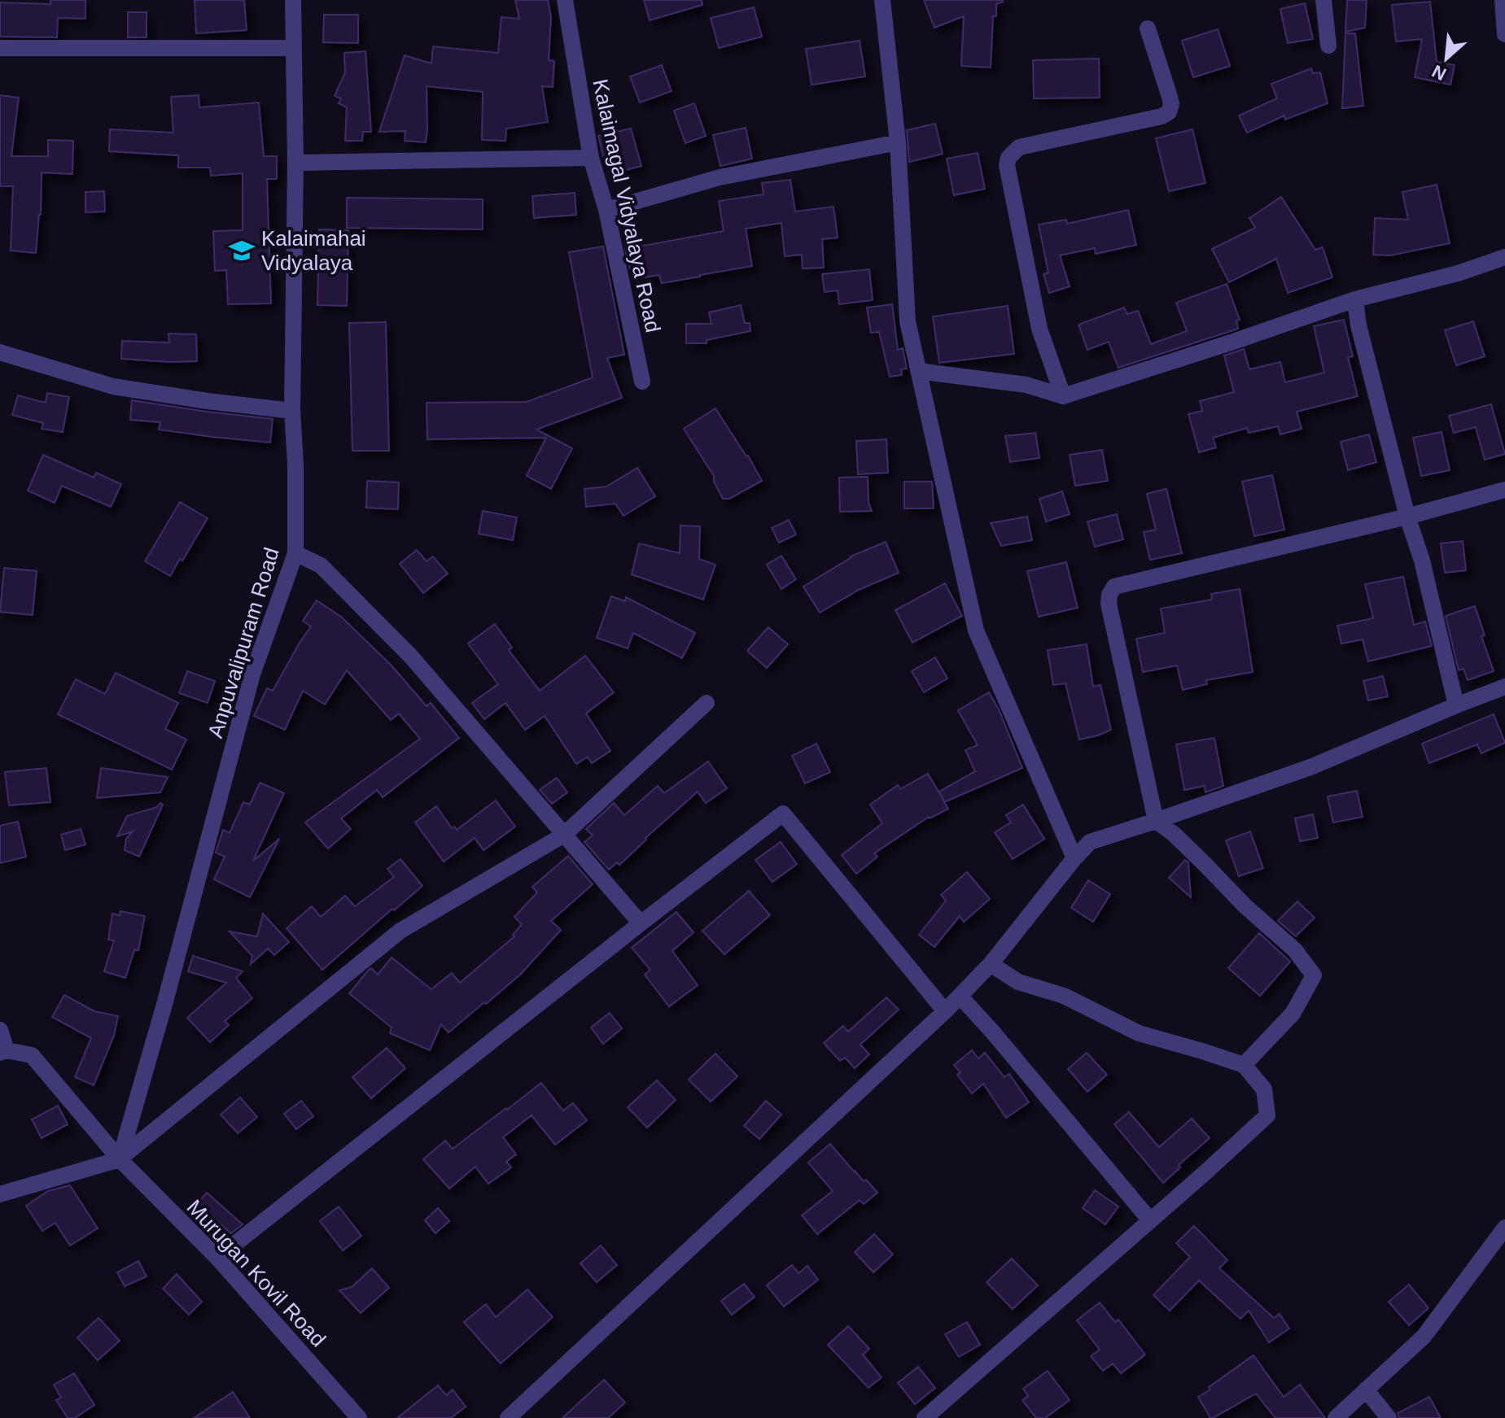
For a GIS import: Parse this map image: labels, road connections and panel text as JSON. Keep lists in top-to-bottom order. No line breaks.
{"streets":{"street":["Kalaimagal Vidyalaya Road","Anpuvalipuram Road","Murugan Kovil Road"]},"crossings":[["Anpuvalipuram Road","Murugan Kovil Road"]],"places":{"school or university":["Kalaimahai Vidyalaya"]},"north":"bottom left"}
